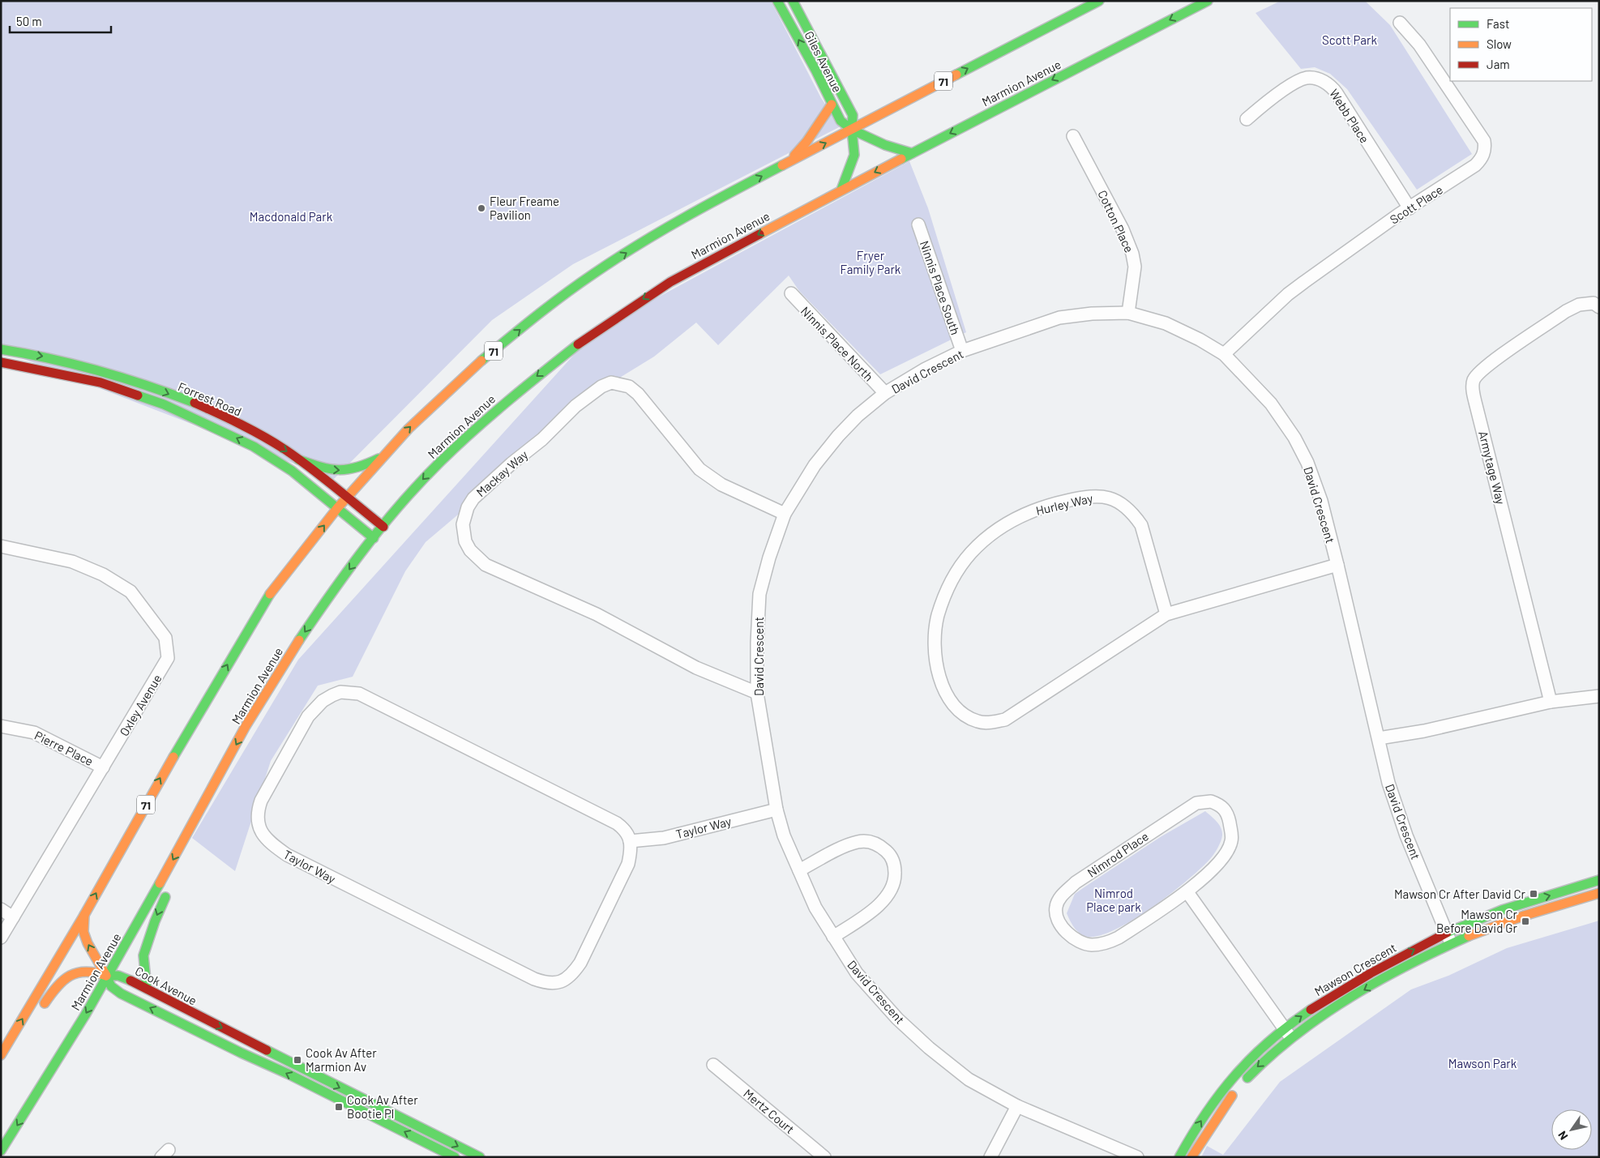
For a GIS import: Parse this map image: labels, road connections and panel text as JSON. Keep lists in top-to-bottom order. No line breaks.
{"streets":{"main road":["Giles Avenue","71","Marmion Avenue","Forrest Road","Mawson Crescent","Cook Avenue"],"street":["Webb Place","Scott Place","Cotton Place","Ninnis Place South","Ninnis Place North","David Crescent","Armytage Way","Mackay Way","Hurley Way","Oxley Avenue","Pierre Place","Taylor Way","Nimrod Place","Mertz Court"]},"crossings":[["Giles Avenue","71"],["Giles Avenue","Marmion Avenue"],["71","Forrest Road"],["Marmion Avenue","Forrest Road"],["Marmion Avenue","Cook Avenue"],["Webb Place","Scott Place"],["Scott Place","David Crescent"],["Cotton Place","David Crescent"],["Ninnis Place South","David Crescent"],["Ninnis Place North","David Crescent"],["David Crescent","Mackay Way"],["David Crescent","Hurley Way"],["David Crescent","Taylor Way"],["David Crescent","Mawson Crescent"],["Oxley Avenue","Pierre Place"]],"parks":["Scott Park","Macdonald Park","Fryer Family Park","Nimrod Place park","Mawson Park"],"places":{"other":["Fleur Freame Pavilion"],"transit":["Mawson Cr After David Cr","Mawson Cr Before David Gr","Cook Av After Marmion Av","Cook Av After Bootie Pl"]},"legend":["Fast","Slow","Jam"],"scale_bar":"50 m","north":"bottom left"}
